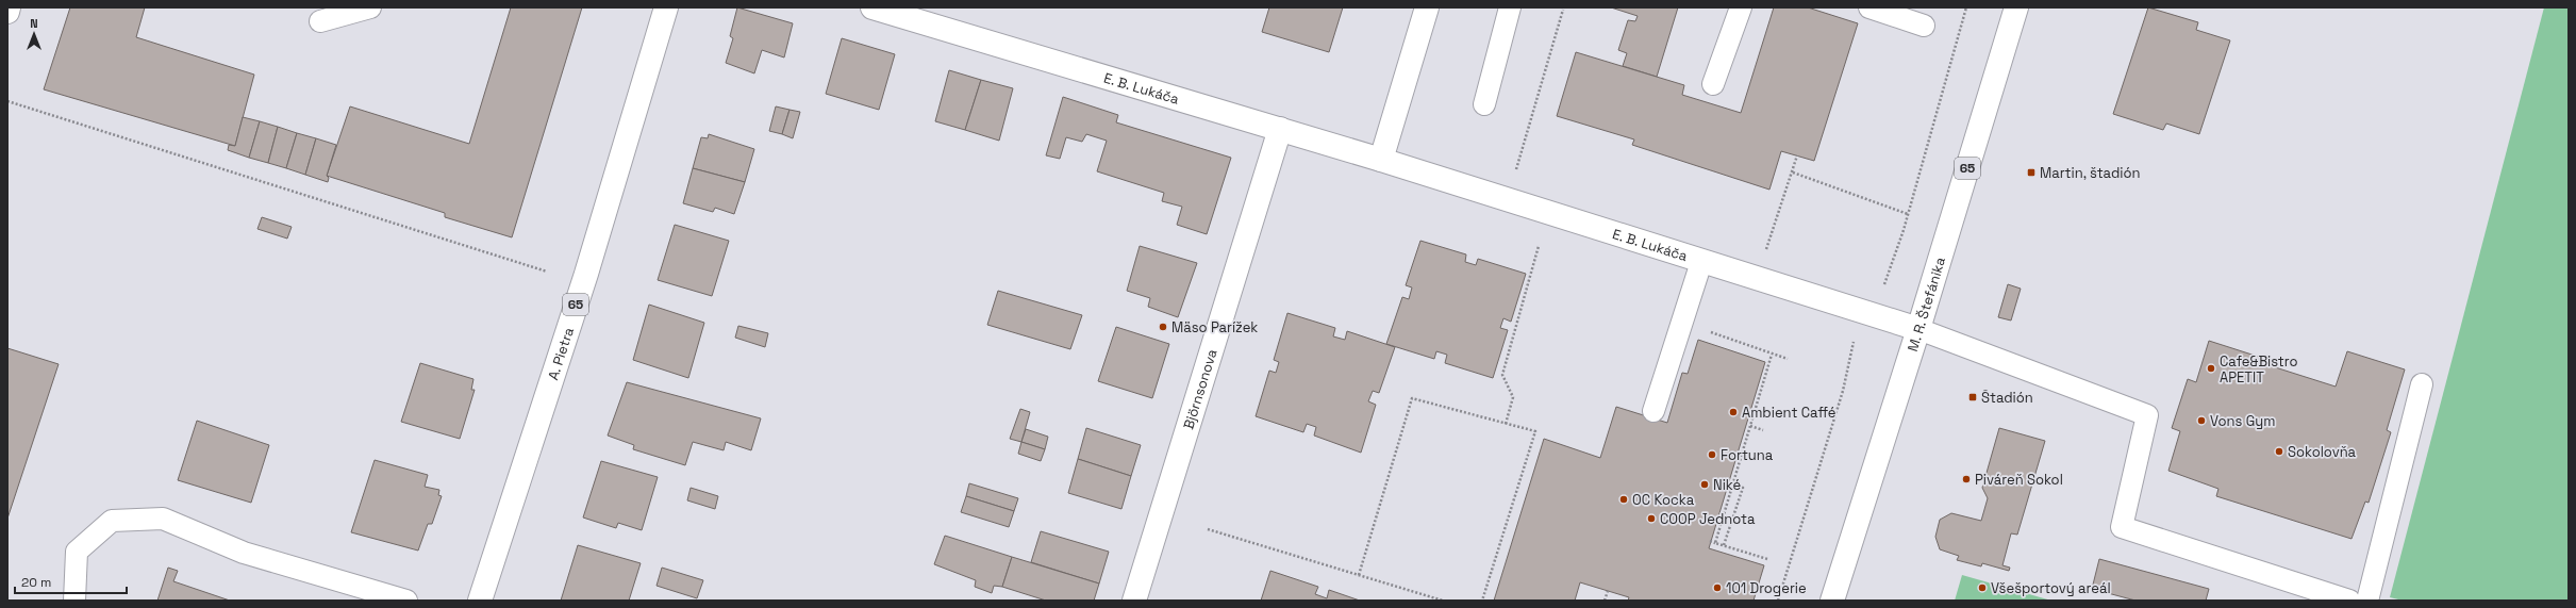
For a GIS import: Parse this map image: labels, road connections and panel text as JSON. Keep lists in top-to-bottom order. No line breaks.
{"streets":{"street":["E. B. Lukáča","65","M. R. Štefánika","A. Pietra","Björnsonova"]},"crossings":[["E. B. Lukáča","M. R. Štefánika"],["E. B. Lukáča","Björnsonova"]],"places":{"transit":["Martin, štadión","Štadión"],"other":["Mäso Parížek","Cafe&Bistro APETIT","Ambient Caffé","Vons Gym","Sokolovňa","Fortuna","Piváreň Sokol","Niké","OC Kocka","COOP Jednota","101 Drogerie","Všešportový areál"]},"scale_bar":"20 m","north":"top"}
